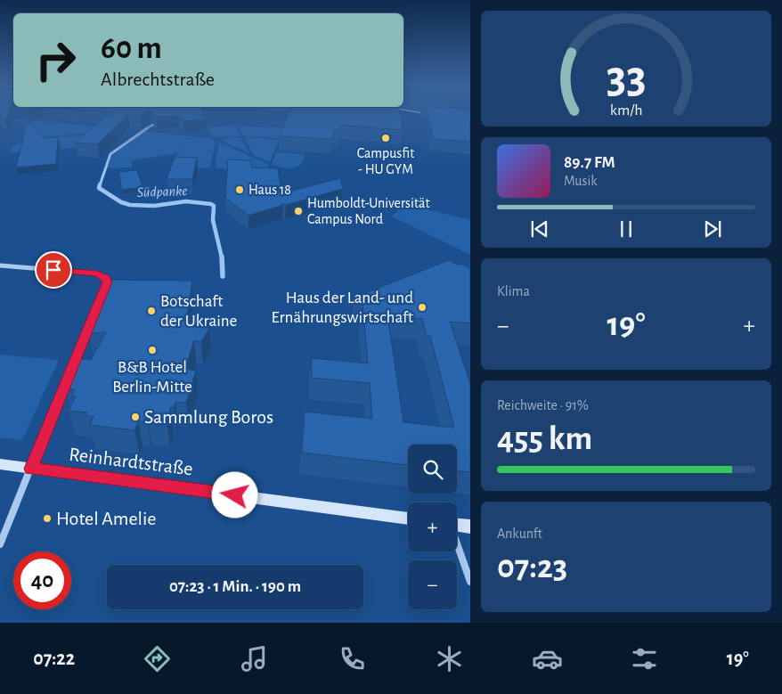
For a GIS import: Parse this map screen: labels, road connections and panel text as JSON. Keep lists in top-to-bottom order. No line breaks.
{"streets":{"street":["Reinhardtstraße"]},"water":["Südpanke"],"places":["Campusfit - HU GYM","Haus 18","Humboldt-Universität Campus Nord","Haus der Land- und Ernährungswirtschaft","Botschaft der Ukraine","B&B Hotel Berlin-Mitte","Sammlung Boros","Hotel Amelie"],"page":{"turn":["60 m","Albrechtstraße"],"song":["89.7 FM","Musik"],"tile":["Klima",["Reichweite · 91%","455 km"],["Ankunft","07:23"]],"heat":["−","19°","+"],"map_buttons":["+","−"],"limit":"40","trip":"07:23 · 1 Min. · 190 m","tabs":["07:22","19°"],"gauge":["33","km/h"]}}
